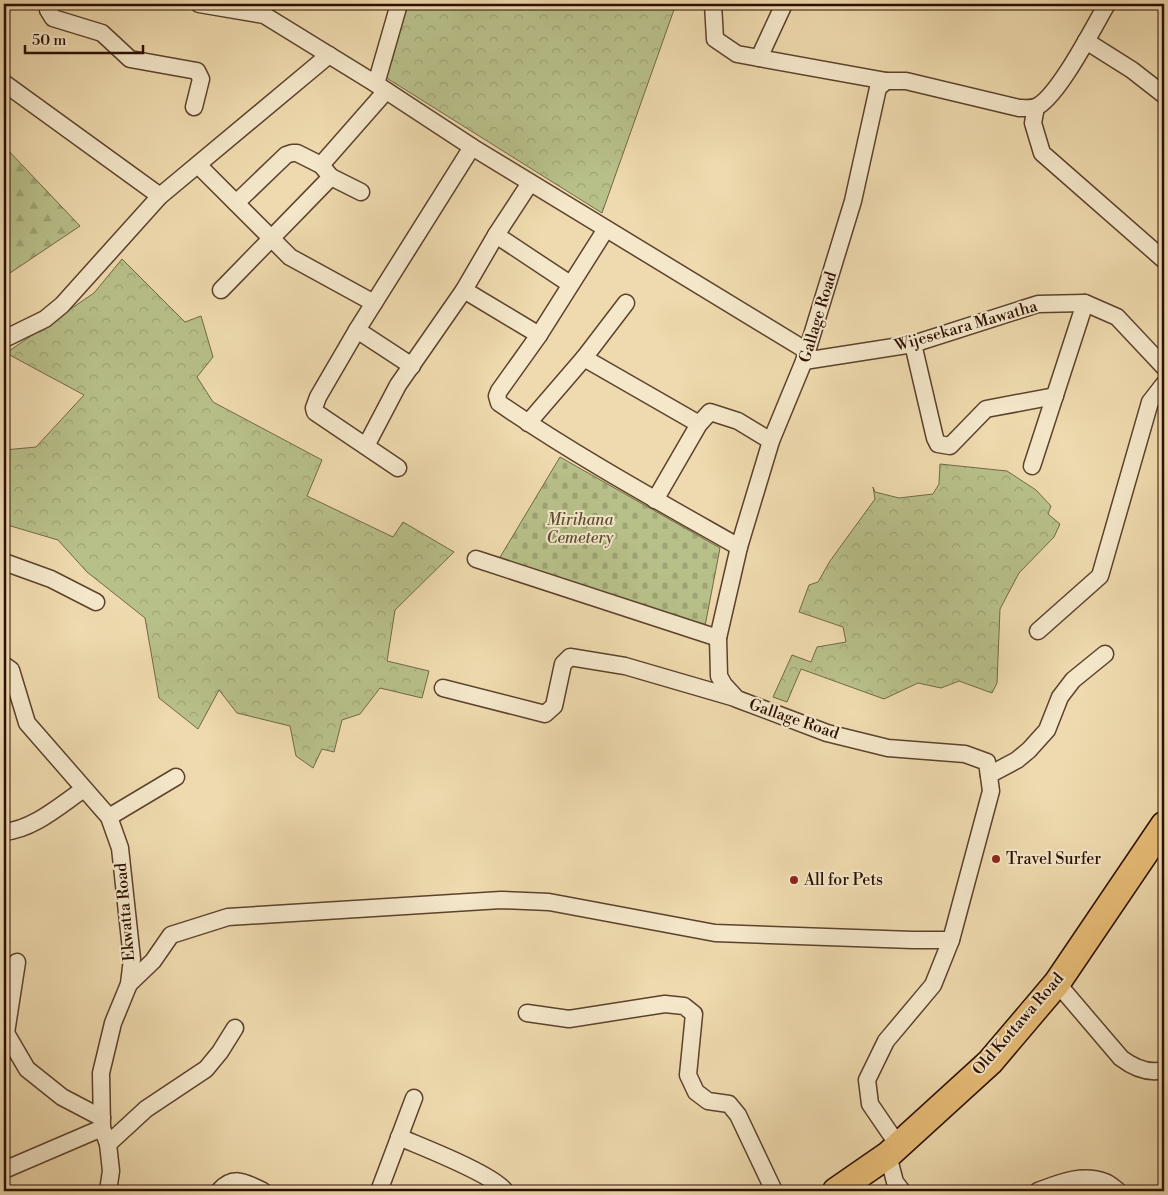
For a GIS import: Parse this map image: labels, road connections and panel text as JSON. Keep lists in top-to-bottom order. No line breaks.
{"streets":{"main road":["Old Kottawa Road"],"street":["Gallage Road","Wijesekara Mawatha","Ekwatta Road"]},"crossings":[["Gallage Road","Wijesekara Mawatha"]],"parks":["Mirihana Cemetery"],"places":["Travel Surfer","All for Pets"],"scale_bar":"50 m"}
